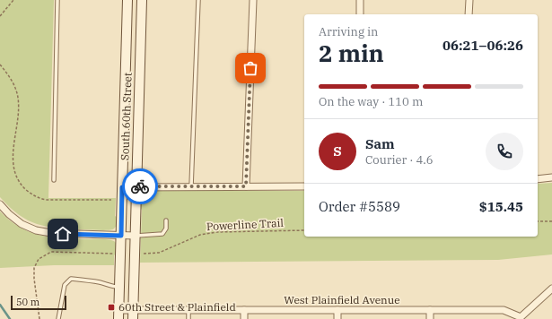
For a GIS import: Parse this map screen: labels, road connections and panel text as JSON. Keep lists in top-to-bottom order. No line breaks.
{"streets":{"main road":["South 60th Street"],"street":["West Plainfield Avenue"],"path":["Powerline Trail"]},"crossings":[["South 60th Street","West Plainfield Avenue"]],"places":{"transit":["60th Street & Plainfield"]},"scale_bar":"50 m","page":{"heading":["2 min","Arriving in","06:21–06:26"],"panel":["Sam","Courier · 4.6","Order #5589","$15.45"],"bar":"On the way · 110 m","round":"S","scale":"50 m"}}
